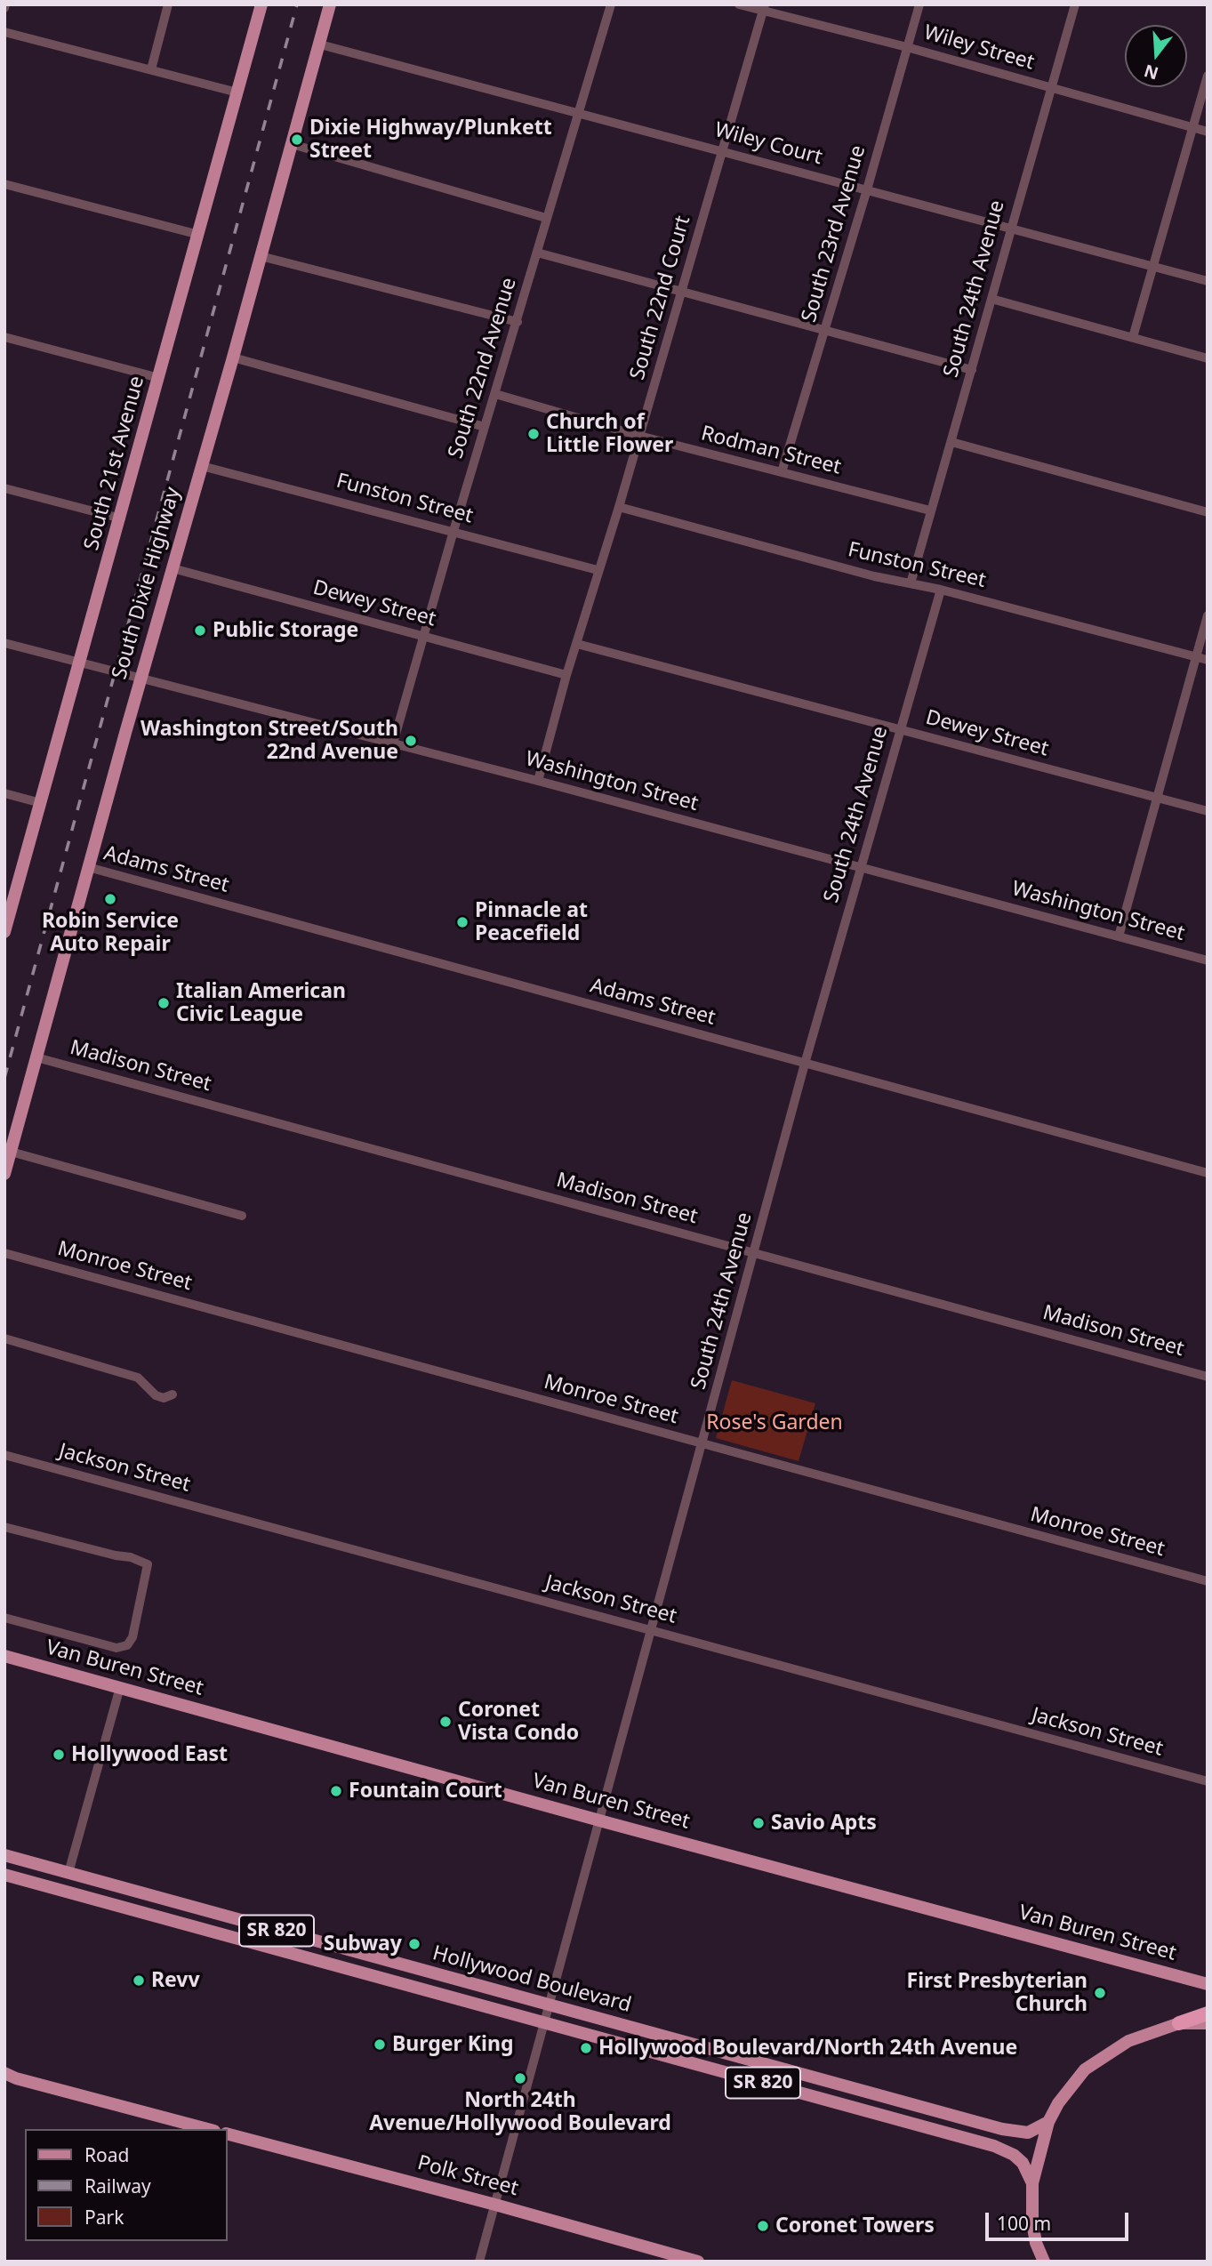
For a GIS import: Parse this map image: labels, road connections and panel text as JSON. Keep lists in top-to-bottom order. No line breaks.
{"streets":{"main road":["South 21st Avenue","South Dixie Highway","Van Buren Street","SR 820","Hollywood Boulevard","Polk Street"],"street":["Wiley Street","Wiley Court","South 23rd Avenue","South 24th Avenue","South 22nd Court","South 22nd Avenue","Rodman Street","Funston Street","Dewey Street","Washington Street","Adams Street","Madison Street","Monroe Street","Jackson Street"]},"crossings":[["Wiley Street","South 23rd Avenue"],["Wiley Street","South 24th Avenue"],["Wiley Street","South 22nd Court"],["Wiley Court","South 23rd Avenue"],["Wiley Court","South 24th Avenue"],["Wiley Court","South 22nd Court"],["Wiley Court","South 22nd Avenue"],["Wiley Court","South Dixie Highway"],["South 23rd Avenue","Rodman Street"],["South 24th Avenue","Rodman Street"],["South 24th Avenue","Funston Street"],["South 24th Avenue","Dewey Street"],["South 24th Avenue","Washington Street"],["South 24th Avenue","Adams Street"],["South 24th Avenue","Madison Street"],["South 24th Avenue","Monroe Street"],["South 24th Avenue","Jackson Street"],["South 24th Avenue","Van Buren Street"],["South 24th Avenue","Hollywood Boulevard"],["South 24th Avenue","Polk Street"],["South 22nd Court","Rodman Street"],["South 22nd Court","Funston Street"],["South 22nd Court","Dewey Street"],["South 22nd Court","Washington Street"],["South 22nd Avenue","Rodman Street"],["South 22nd Avenue","Funston Street"],["South 22nd Avenue","Dewey Street"],["South 22nd Avenue","Washington Street"],["South 21st Avenue","Washington Street"],["Funston Street","South Dixie Highway"],["South Dixie Highway","Dewey Street"],["South Dixie Highway","Washington Street"],["South Dixie Highway","Adams Street"],["South Dixie Highway","Madison Street"]],"parks":["Rose's Garden"],"places":["Dixie Highway/Plunkett Street","Church of Little Flower","Public Storage","Washington Street/South 22nd Avenue","Robin Service Auto Repair","Pinnacle at Peacefield","Italian American Civic League","Coronet Vista Condo","Hollywood East","Fountain Court","Savio Apts","Subway","Revv","First Presbyterian Church","Burger King","Hollywood Boulevard/North 24th Avenue","North 24th Avenue/Hollywood Boulevard","Coronet Towers"],"legend":["Road","Railway","Park"],"scale_bar":"100 m","north":"bottom"}
